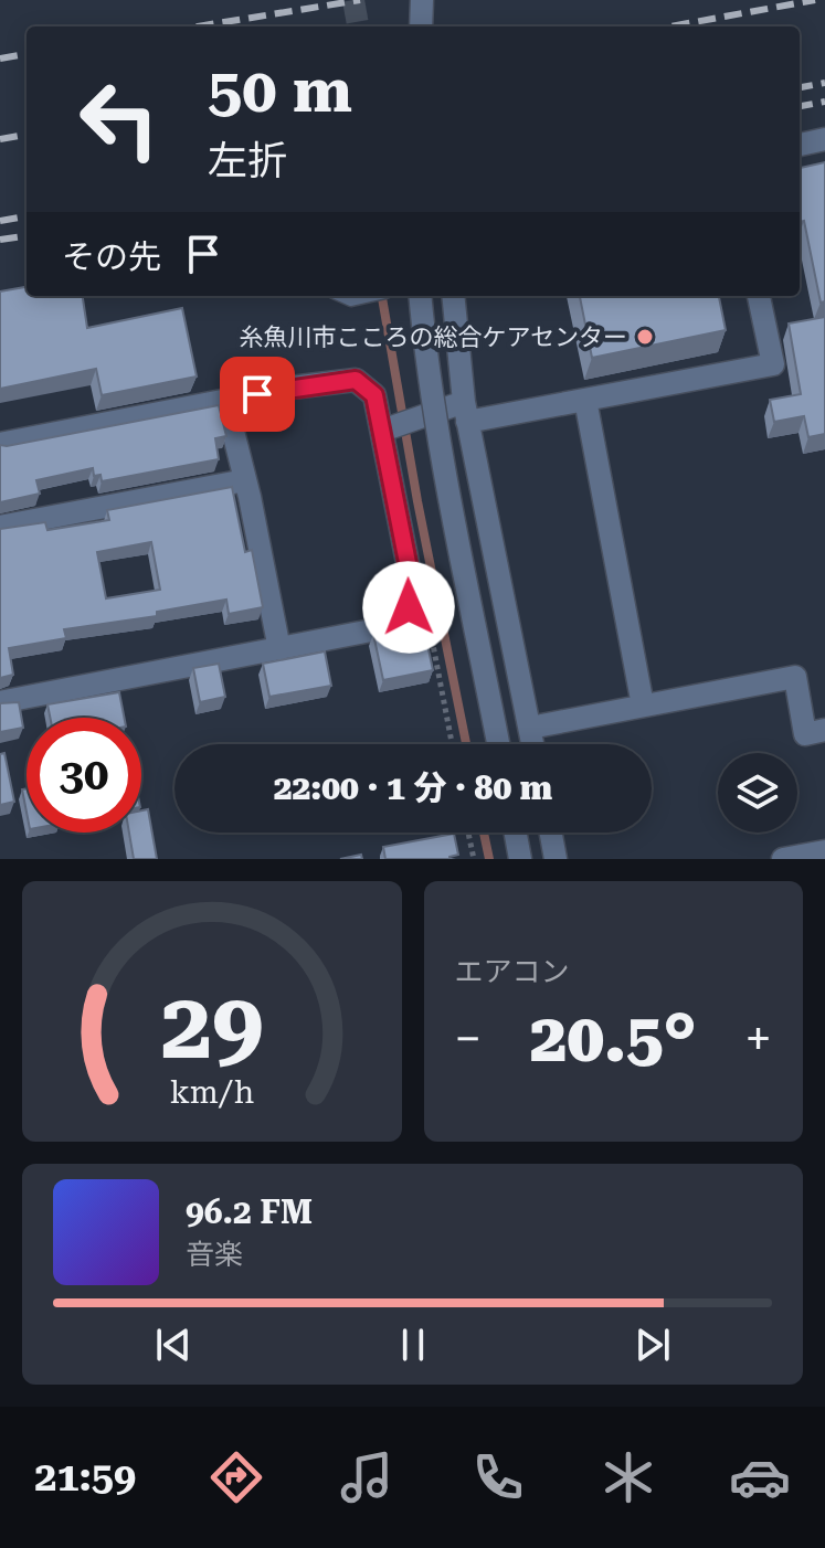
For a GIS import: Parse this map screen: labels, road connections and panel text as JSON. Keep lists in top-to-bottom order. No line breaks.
{"places":["糸魚川市こころの総合ケアセンター"],"page":{"turn":["50 m","左折"],"then":"その先","limit":"30","trip":"22:00 · 1 分 · 80 m","tile":"エアコン","heat":["−","20.5°","+"],"song":["96.2 FM","音楽"],"tabs":"21:59","gauge":["29","km/h"]}}
